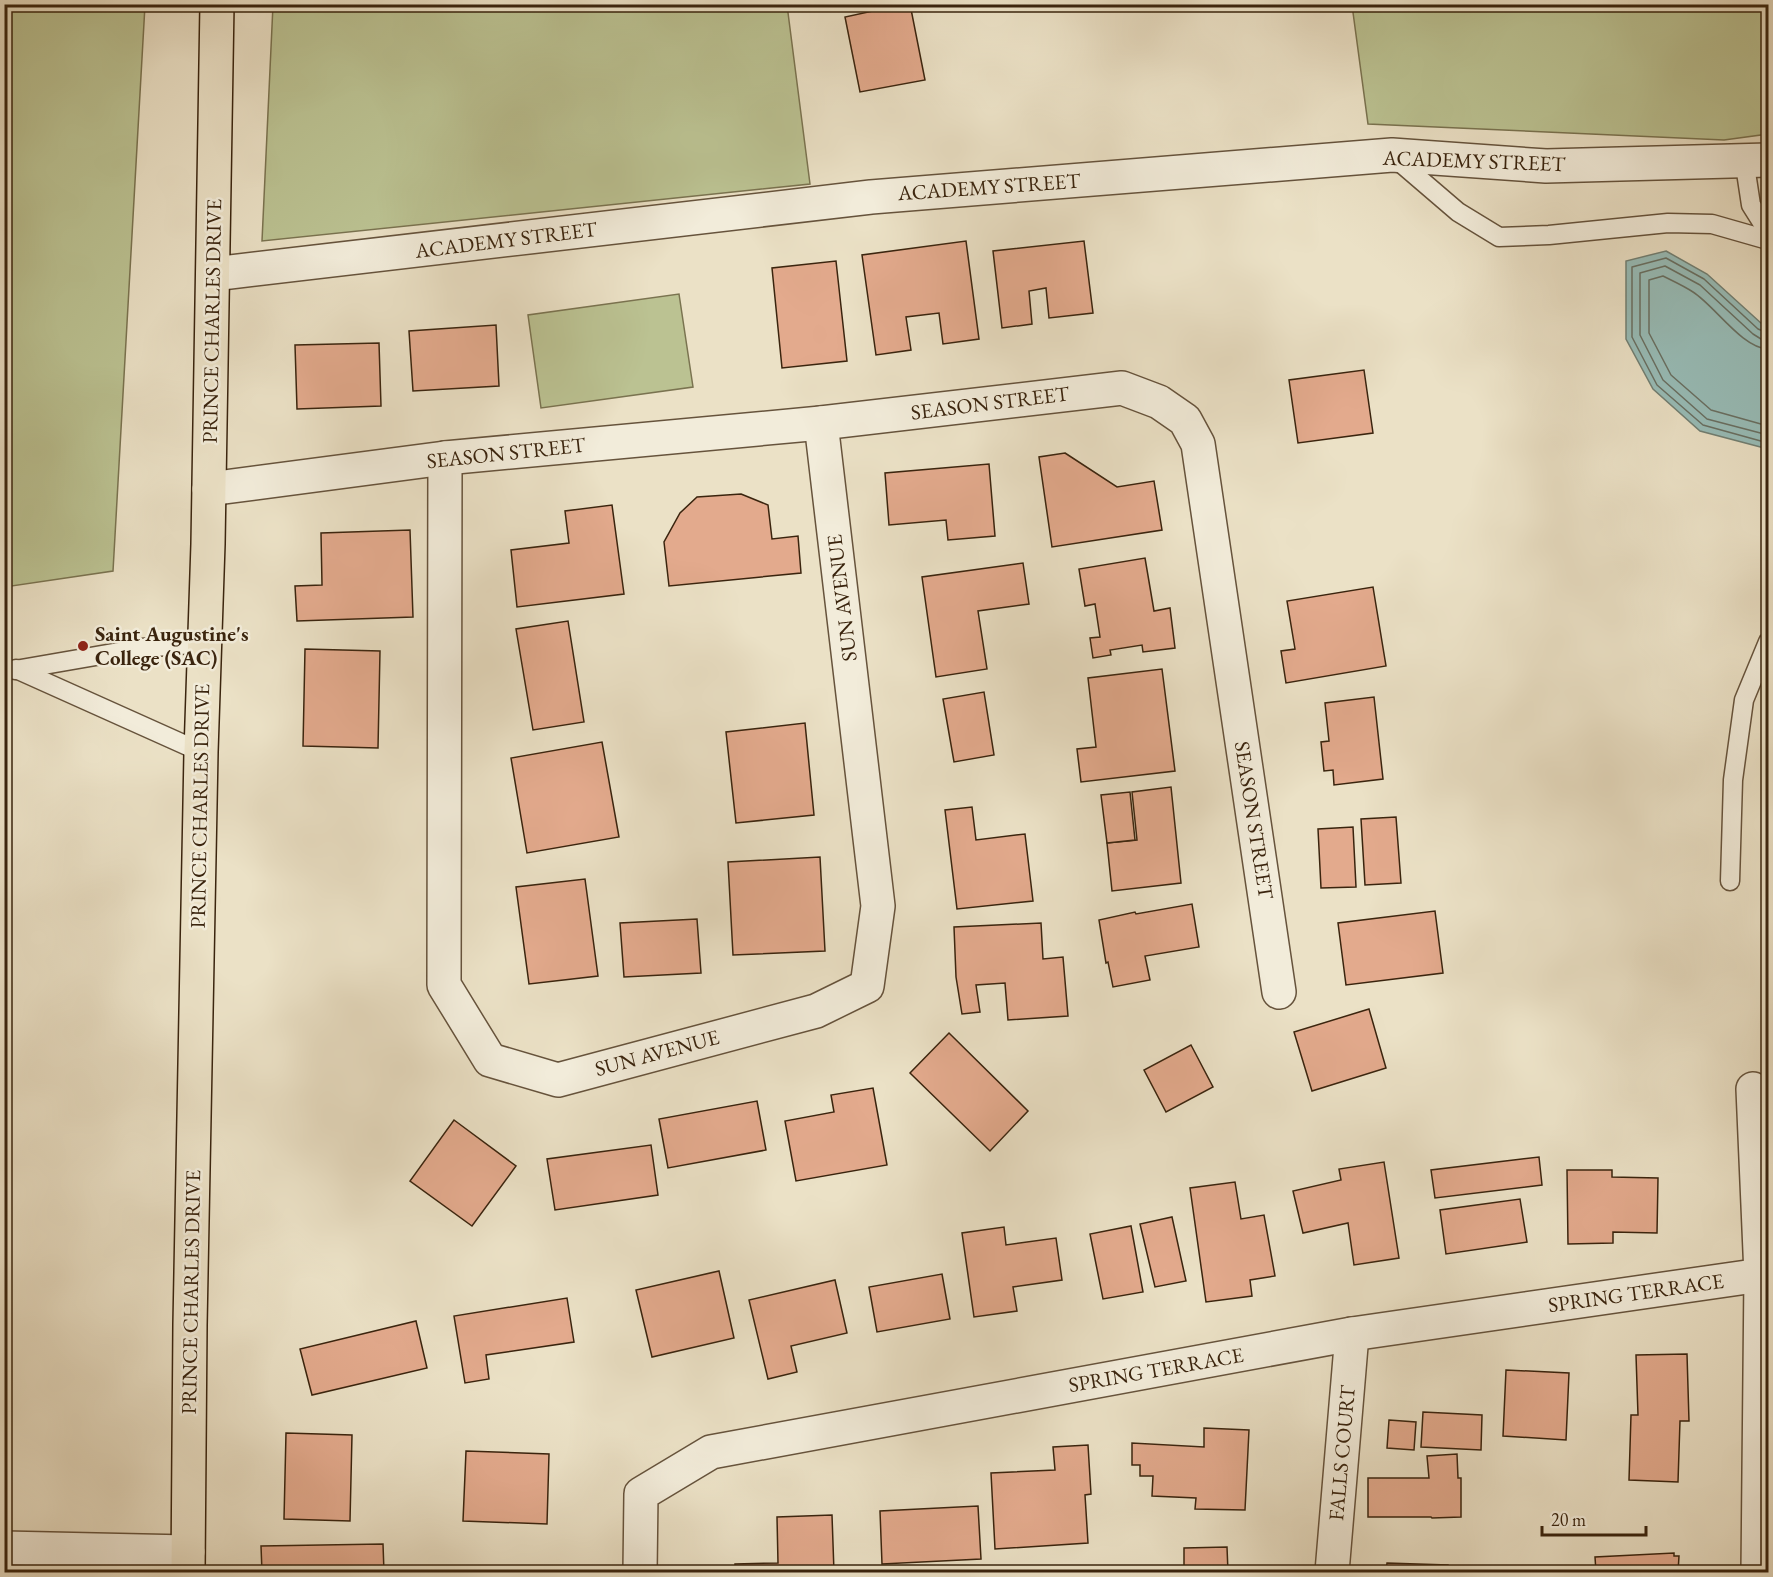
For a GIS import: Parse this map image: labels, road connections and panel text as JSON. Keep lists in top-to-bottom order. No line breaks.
{"streets":{"highway":["PRINCE CHARLES DRIVE"],"street":["ACADEMY STREET","SEASON STREET","SUN AVENUE","SPRING TERRACE","FALLS COURT"]},"crossings":[["ACADEMY STREET","PRINCE CHARLES DRIVE"],["PRINCE CHARLES DRIVE","SEASON STREET"],["SEASON STREET","SUN AVENUE"],["SPRING TERRACE","FALLS COURT"]],"places":["Saint Augustine's College (SAC)"],"scale_bar":"20 m"}
